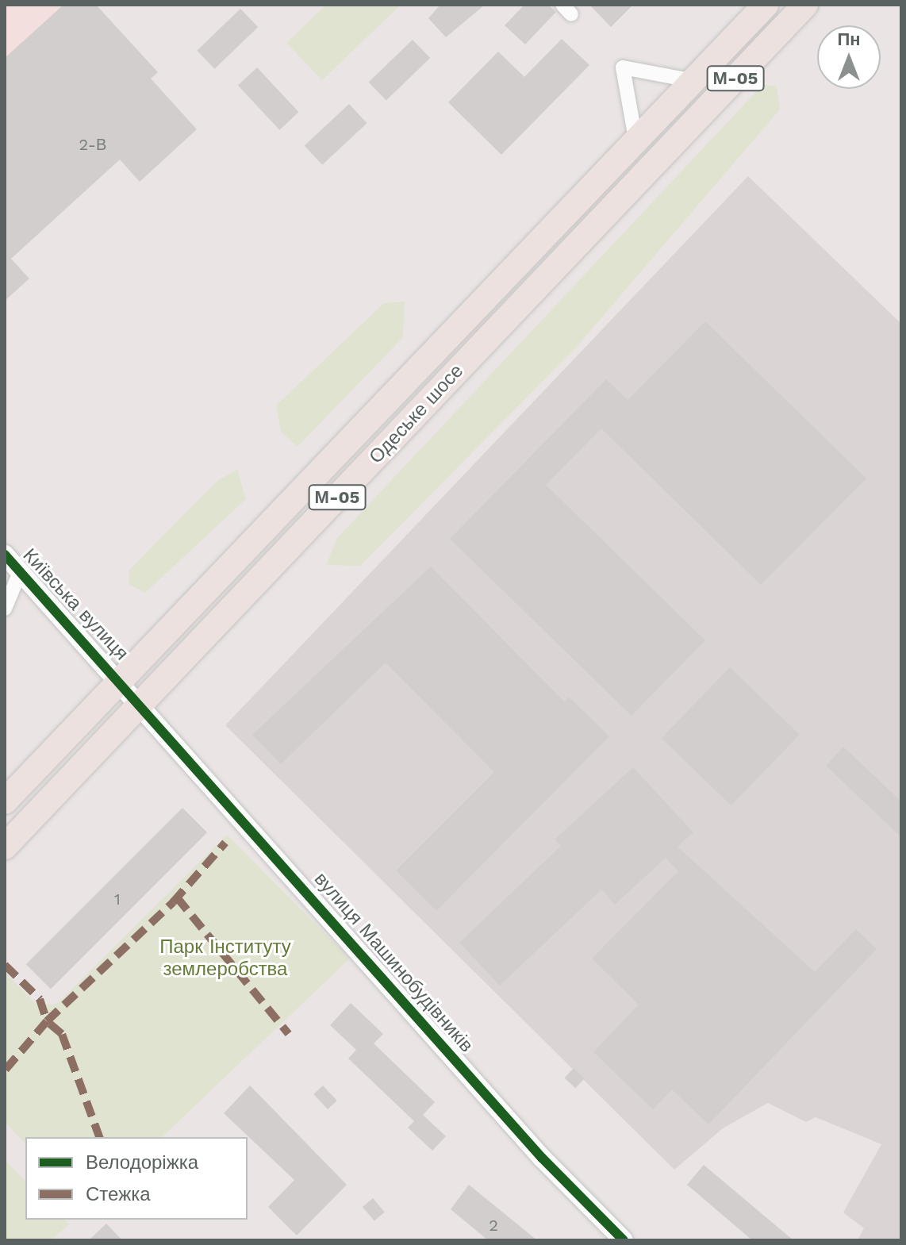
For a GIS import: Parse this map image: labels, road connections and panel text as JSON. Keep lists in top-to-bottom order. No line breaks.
{"streets":{"highway":["М-05","Одеське шосе"],"street":["Київська вулиця","вулиця Машинобудівників"]},"crossings":[["Одеське шосе","Київська вулиця"],["Одеське шосе","вулиця Машинобудівників"],["Київська вулиця","вулиця Машинобудівників"]],"parks":["Парк Інституту землеробства"],"house_numbers":["2-В","1","2"],"legend":["Велодоріжка","Стежка"],"north":"top"}
